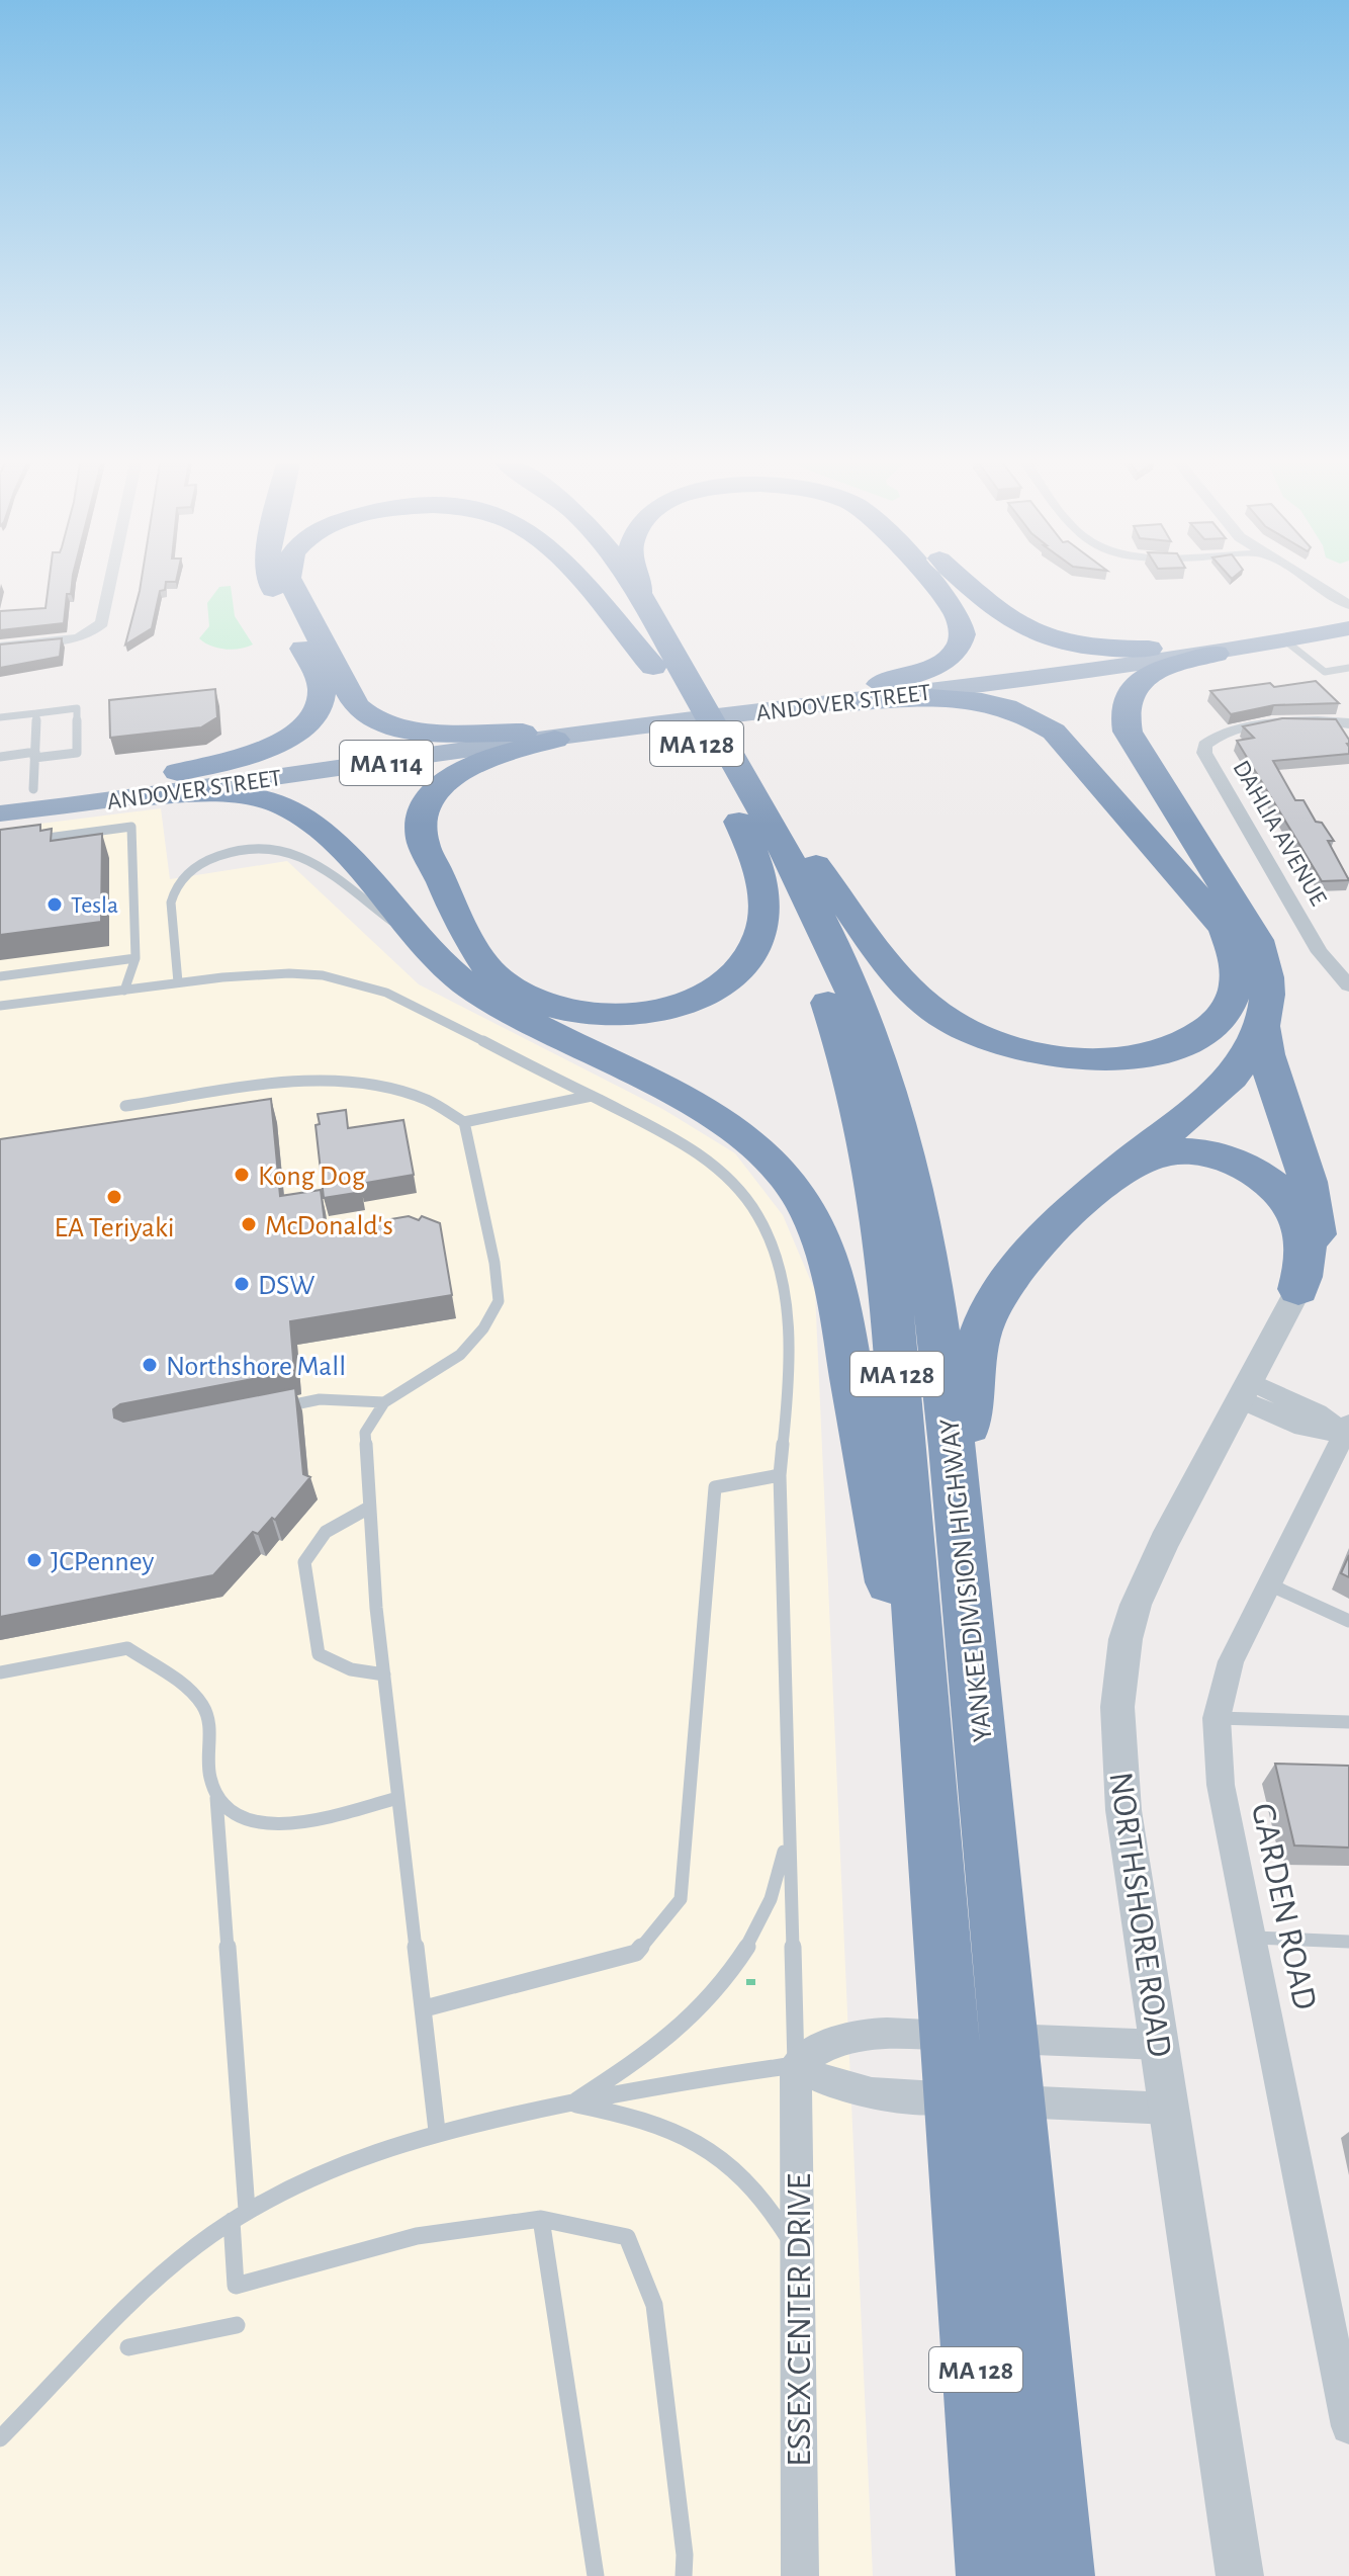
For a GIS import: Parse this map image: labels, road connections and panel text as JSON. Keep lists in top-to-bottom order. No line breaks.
{"streets":{"highway":["ANDOVER STREET","MA 128","MA 114","YANKEE DIVISION HIGHWAY"],"street":["DAHLIA AVENUE","GARDEN ROAD","NORTHSHORE ROAD","ESSEX CENTER DRIVE"]},"places":["Tesla","Kong Dog","EA Teriyaki","McDonald's","DSW","Northshore Mall","JCPenney"]}
